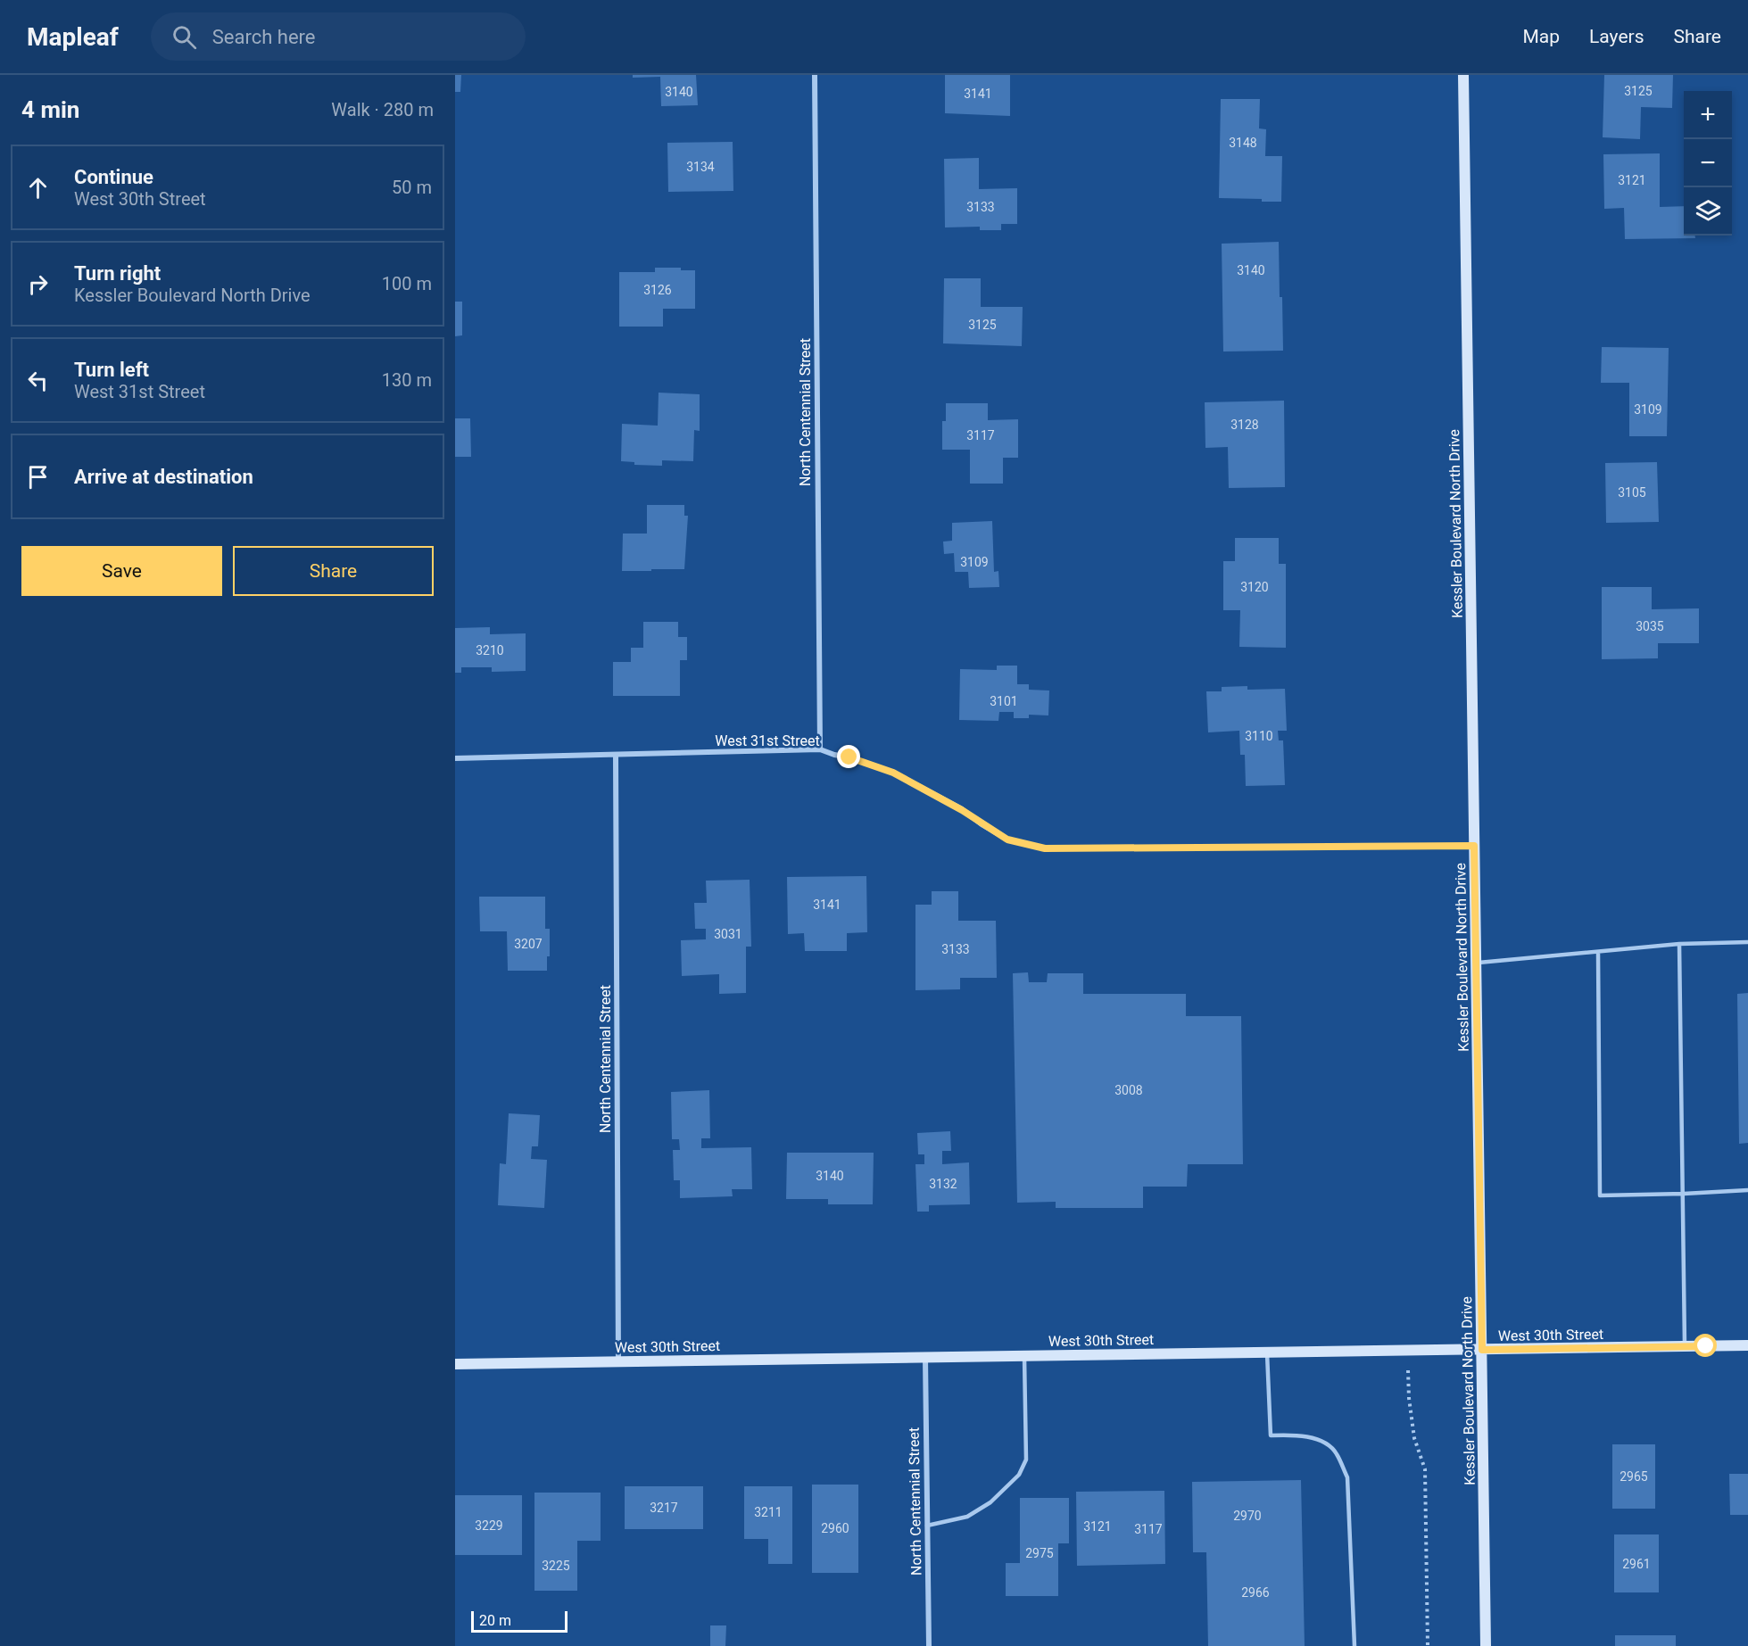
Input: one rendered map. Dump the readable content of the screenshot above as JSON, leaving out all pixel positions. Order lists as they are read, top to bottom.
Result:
{
  "streets": {
    "main road": ["Kessler Boulevard North Drive", "West 30th Street"],
    "street": ["North Centennial Street", "West 31st Street"]
  },
  "crossings": [
    ["North Centennial Street", "West 31st Street"],
    ["North Centennial Street", "West 30th Street"],
    ["Kessler Boulevard North Drive", "West 31st Street"],
    ["Kessler Boulevard North Drive", "West 30th Street"]
  ],
  "house_numbers": [
    "3125",
    "3140",
    "3141",
    "3148",
    "3134",
    "3121",
    "3133",
    "3140",
    "3126",
    "3125",
    "3109",
    "3128",
    "3117",
    "3105",
    "3109",
    "3120",
    "3035",
    "3210",
    "3101",
    "3110",
    "3141",
    "3031",
    "3207",
    "3133",
    "3008",
    "3140",
    "3132",
    "2965",
    "3217",
    "3211",
    "2970",
    "3229",
    "3121",
    "2960",
    "3117",
    "2975",
    "2961",
    "3225",
    "2966"
  ],
  "scale_bar": "20 m",
  "page": {
    "header": "Mapleaf",
    "search": "Search here",
    "nav": ["Map", "Layers", "Share"],
    "heading": ["4 min", "Walk · 280 m"],
    "map_buttons": ["+", "−"],
    "list": [
      ["Continue", "West 30th Street", "50 m"],
      ["Turn right", "Kessler Boulevard North Drive", "100 m"],
      ["Turn left", "West 31st Street", "130 m"],
      "Arrive at destination"
    ],
    "buttons": ["Save", "Share"],
    "scale": "20 m"
  }
}
